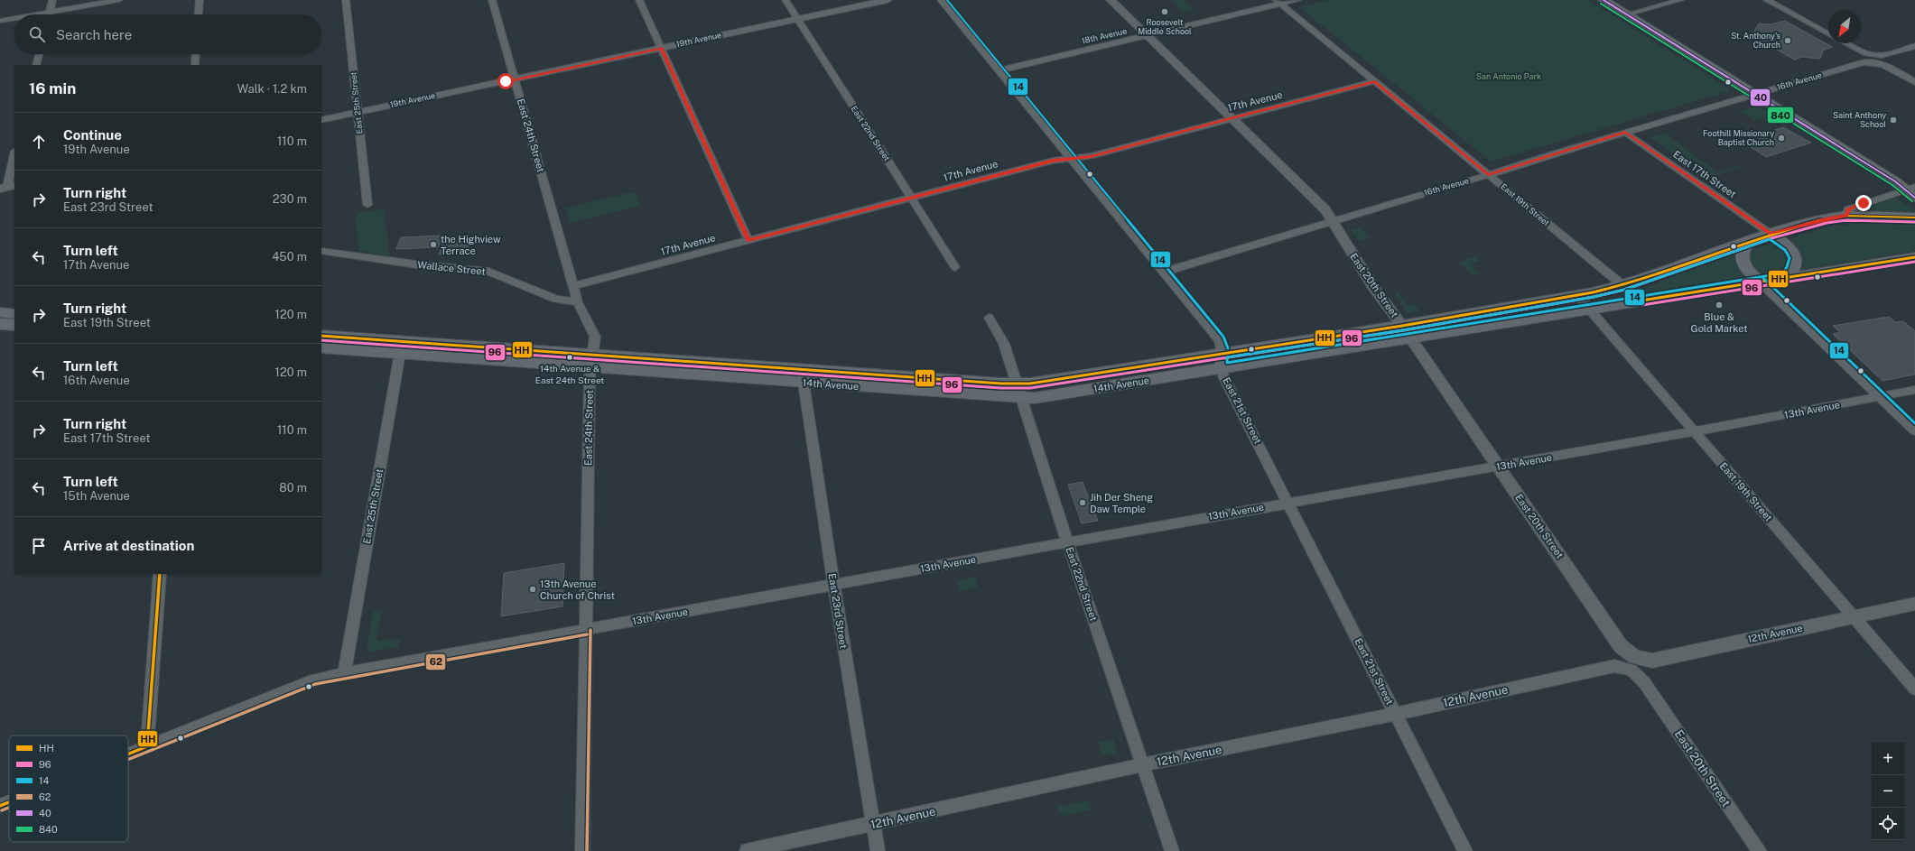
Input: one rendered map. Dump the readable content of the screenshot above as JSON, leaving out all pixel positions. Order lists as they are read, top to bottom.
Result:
{
  "streets": {
    "main road": ["14th Avenue"],
    "street": [
      "18th Avenue",
      "19th Avenue",
      "16th Avenue",
      "17th Avenue",
      "East 25th Street",
      "East 22nd Street",
      "East 24th Street",
      "East 17th Street",
      "East 19th Street",
      "Wallace Street",
      "East 20th Street",
      "13th Avenue",
      "East 21st Street",
      "East 23rd Street",
      "12th Avenue"
    ]
  },
  "crossings": [
    ["18th Avenue", "East 19th Street"],
    ["18th Avenue", "East 20th Street"],
    ["18th Avenue", "East 21st Street"],
    ["19th Avenue", "East 25th Street"],
    ["19th Avenue", "East 22nd Street"],
    ["19th Avenue", "East 24th Street"],
    ["16th Avenue", "East 17th Street"],
    ["16th Avenue", "East 19th Street"],
    ["16th Avenue", "East 20th Street"],
    ["16th Avenue", "East 21st Street"],
    ["17th Avenue", "East 22nd Street"],
    ["17th Avenue", "East 24th Street"],
    ["17th Avenue", "East 19th Street"],
    ["17th Avenue", "East 20th Street"],
    ["17th Avenue", "East 21st Street"],
    ["East 25th Street", "14th Avenue"],
    ["East 25th Street", "13th Avenue"],
    ["East 22nd Street", "14th Avenue"],
    ["East 22nd Street", "13th Avenue"],
    ["East 22nd Street", "12th Avenue"],
    ["East 24th Street", "Wallace Street"],
    ["East 24th Street", "14th Avenue"],
    ["East 24th Street", "13th Avenue"],
    ["East 17th Street", "14th Avenue"],
    ["East 19th Street", "14th Avenue"],
    ["East 19th Street", "13th Avenue"],
    ["East 19th Street", "12th Avenue"],
    ["East 20th Street", "14th Avenue"],
    ["East 20th Street", "13th Avenue"],
    ["East 20th Street", "12th Avenue"],
    ["14th Avenue", "East 21st Street"],
    ["14th Avenue", "East 23rd Street"],
    ["13th Avenue", "East 21st Street"],
    ["13th Avenue", "East 23rd Street"],
    ["East 21st Street", "12th Avenue"],
    ["East 23rd Street", "12th Avenue"]
  ],
  "parks": ["San Antonio Park"],
  "places": [
    "Roosevelt Middle School",
    "St. Anthony's Church",
    "Saint Anthony School",
    "Foothill Missionary Baptist Church",
    "the Highview Terrace",
    "Blue & Gold Market",
    "14th Avenue & East 24th Street",
    "Jih Der Sheng Daw Temple",
    "13th Avenue Church of Christ"
  ],
  "lines": [
    "transit line 14",
    "transit line 40",
    "transit line 840",
    "transit line HH",
    "transit line 96",
    "transit line 62"
  ],
  "legend": [
    "HH",
    "96",
    "14",
    "62",
    "40",
    "840"
  ],
  "north": "bottom left",
  "page": {
    "search": "Search here",
    "heading": ["16 min", "Walk · 1.2 km"],
    "list": [
      ["Continue", "19th Avenue", "110 m"],
      ["Turn right", "East 23rd Street", "230 m"],
      ["Turn left", "17th Avenue", "450 m"],
      ["Turn right", "East 19th Street", "120 m"],
      ["Turn left", "16th Avenue", "120 m"],
      ["Turn right", "East 17th Street", "110 m"],
      ["Turn left", "15th Avenue", "80 m"],
      "Arrive at destination"
    ],
    "map_buttons": ["+", "−"]
  }
}
